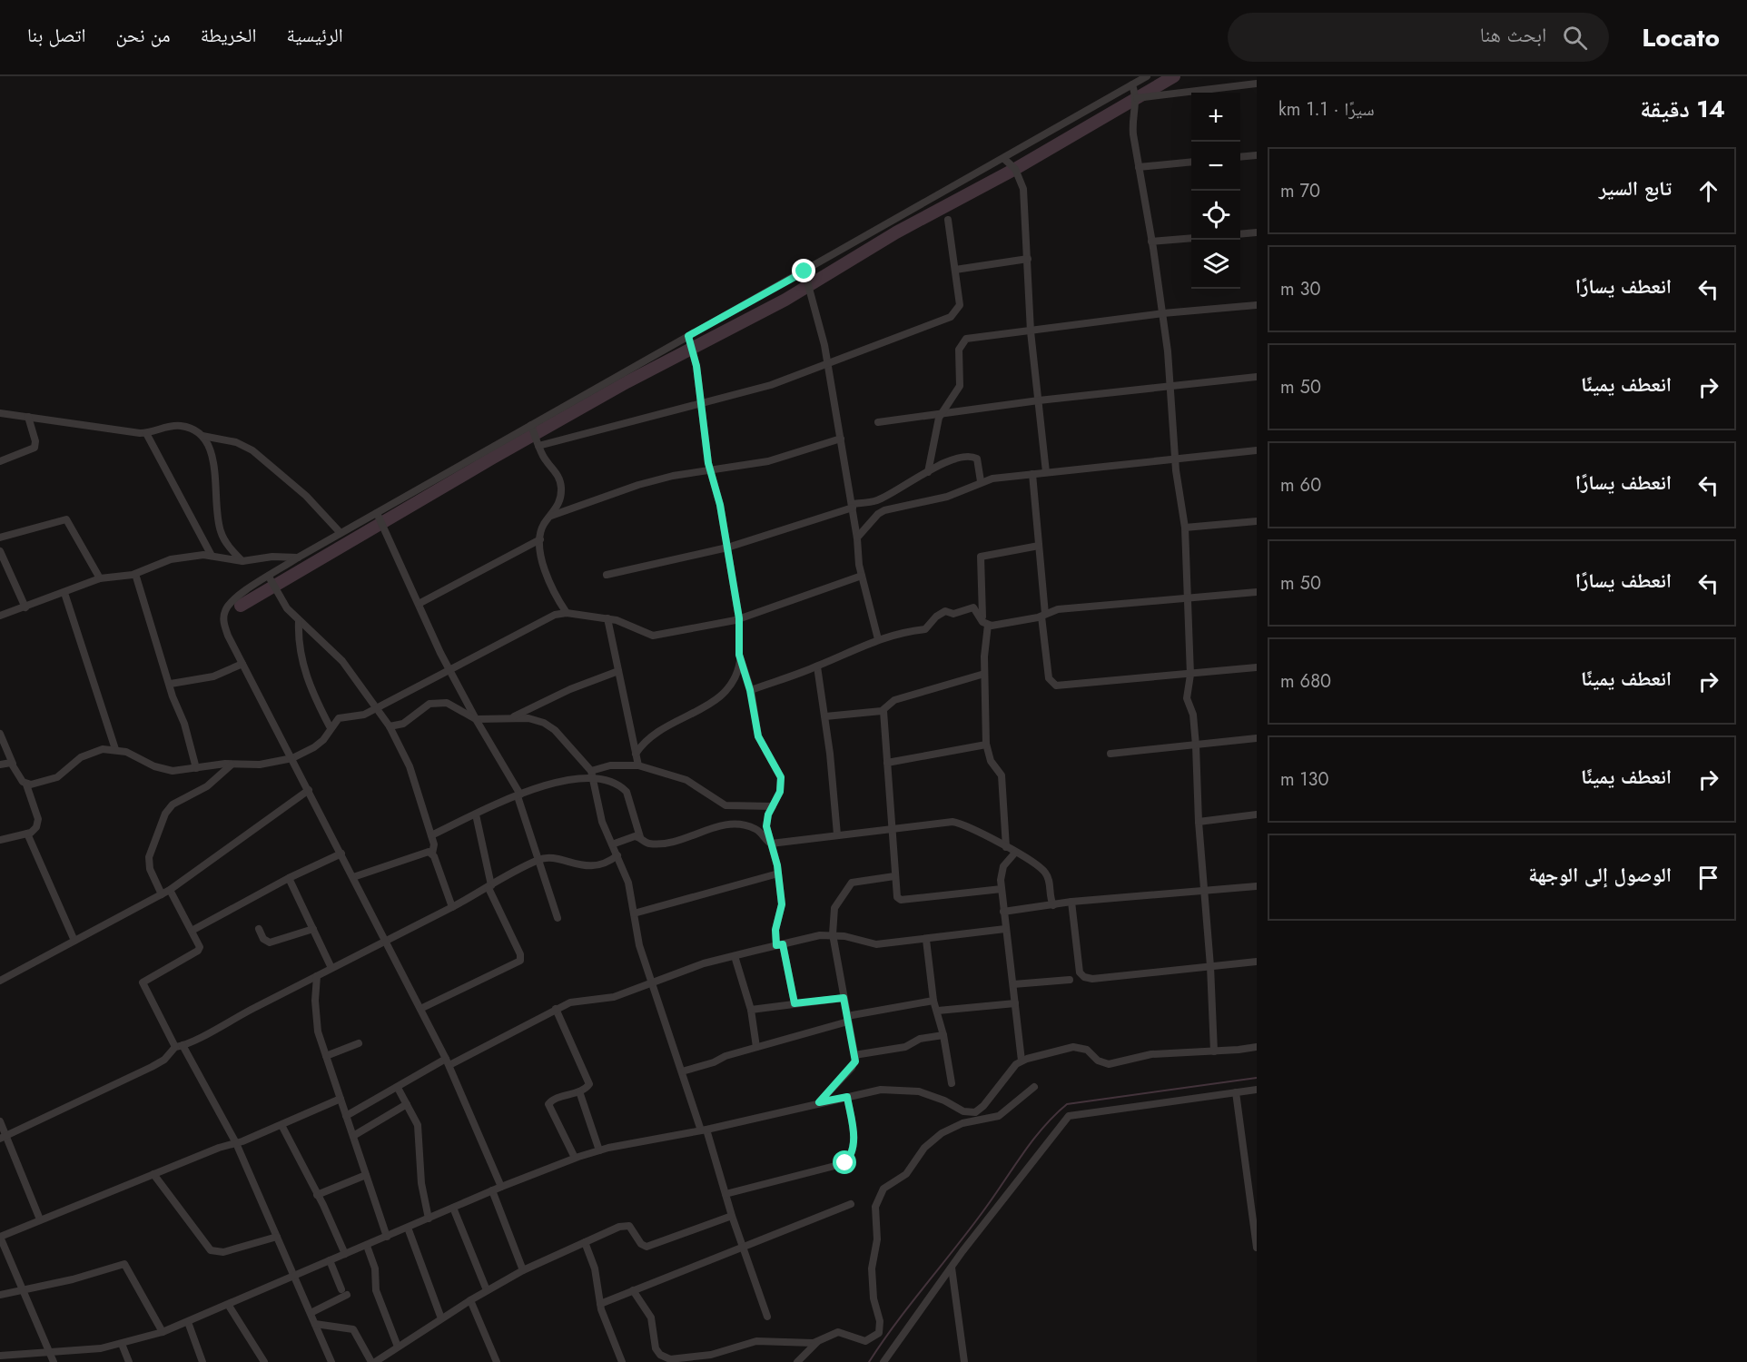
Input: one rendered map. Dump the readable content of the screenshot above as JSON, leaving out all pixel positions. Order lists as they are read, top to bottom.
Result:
{
  "page": {
    "header": "Locato",
    "search": "ابحث هنا",
    "nav": [
      "الرئيسية",
      "الخريطة",
      "من نحن",
      "اتصل بنا"
    ],
    "heading": ["14 دقيقة", "سيرًا · 1.1 km"],
    "map_buttons": ["+", "−"],
    "list": [
      ["تابع السير", "70 m"],
      ["انعطف يسارًا", "30 m"],
      ["انعطف يمينًا", "50 m"],
      ["انعطف يسارًا", "60 m"],
      ["انعطف يسارًا", "50 m"],
      ["انعطف يمينًا", "680 m"],
      ["انعطف يمينًا", "130 m"],
      "الوصول إلى الوجهة"
    ]
  }
}
